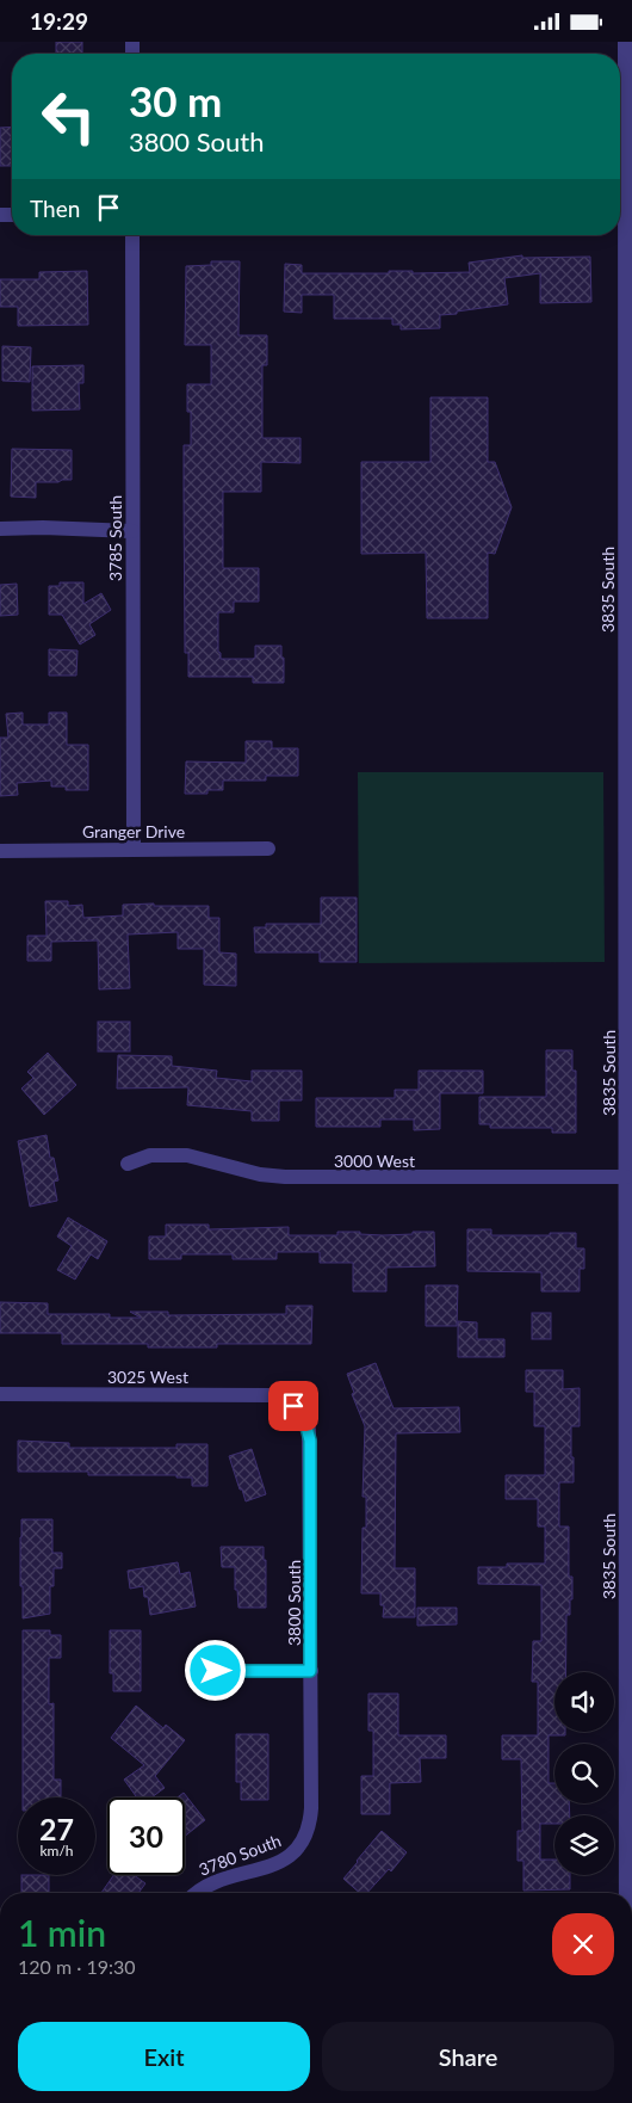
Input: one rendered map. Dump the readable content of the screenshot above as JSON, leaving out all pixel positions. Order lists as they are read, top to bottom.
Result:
{
  "streets": {
    "street": [
      "3785 South",
      "3835 South",
      "Granger Drive",
      "3000 West",
      "3025 West",
      "3800 South",
      "3780 South"
    ]
  },
  "crossings": [
    ["3785 South", "Granger Drive"],
    ["3835 South", "3000 West"],
    ["3025 West", "3800 South"],
    ["3800 South", "3780 South"]
  ],
  "page": {
    "status": "19:29",
    "turn": ["30 m", "3800 South"],
    "then": "Then",
    "speed": "27 km/h",
    "limit": "30",
    "heading": ["1 min", "120 m · 19:30"],
    "buttons": ["Exit", "Share"]
  }
}
